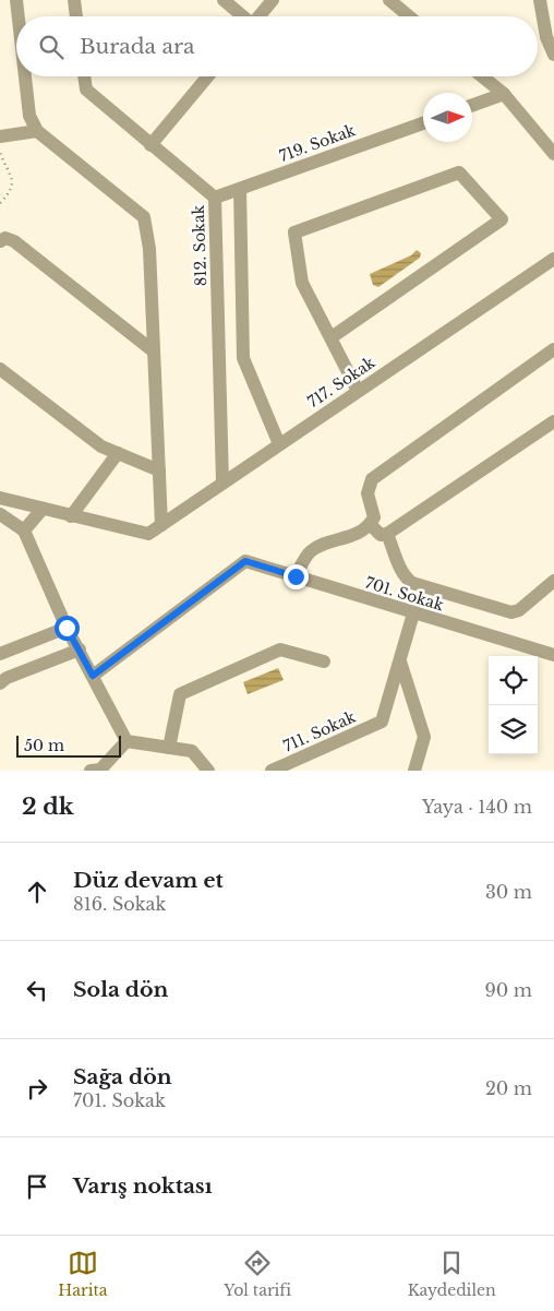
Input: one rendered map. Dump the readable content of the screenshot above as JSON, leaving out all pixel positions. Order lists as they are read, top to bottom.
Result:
{
  "streets": {
    "street": [
      "719. Sokak",
      "812. Sokak",
      "717. Sokak",
      "701. Sokak",
      "711. Sokak"
    ]
  },
  "crossings": [
    ["719. Sokak", "812. Sokak"],
    ["812. Sokak", "717. Sokak"]
  ],
  "scale_bar": "50 m",
  "north": "right",
  "page": {
    "search": "Burada ara",
    "scale": "50 m",
    "heading": ["2 dk", "Yaya · 140 m"],
    "list": [
      ["Düz devam et", "816. Sokak", "30 m"],
      ["Sola dön", "90 m"],
      ["Sağa dön", "701. Sokak", "20 m"],
      "Varış noktası"
    ],
    "nav": ["Harita", "Yol tarifi", "Kaydedilen"]
  }
}
